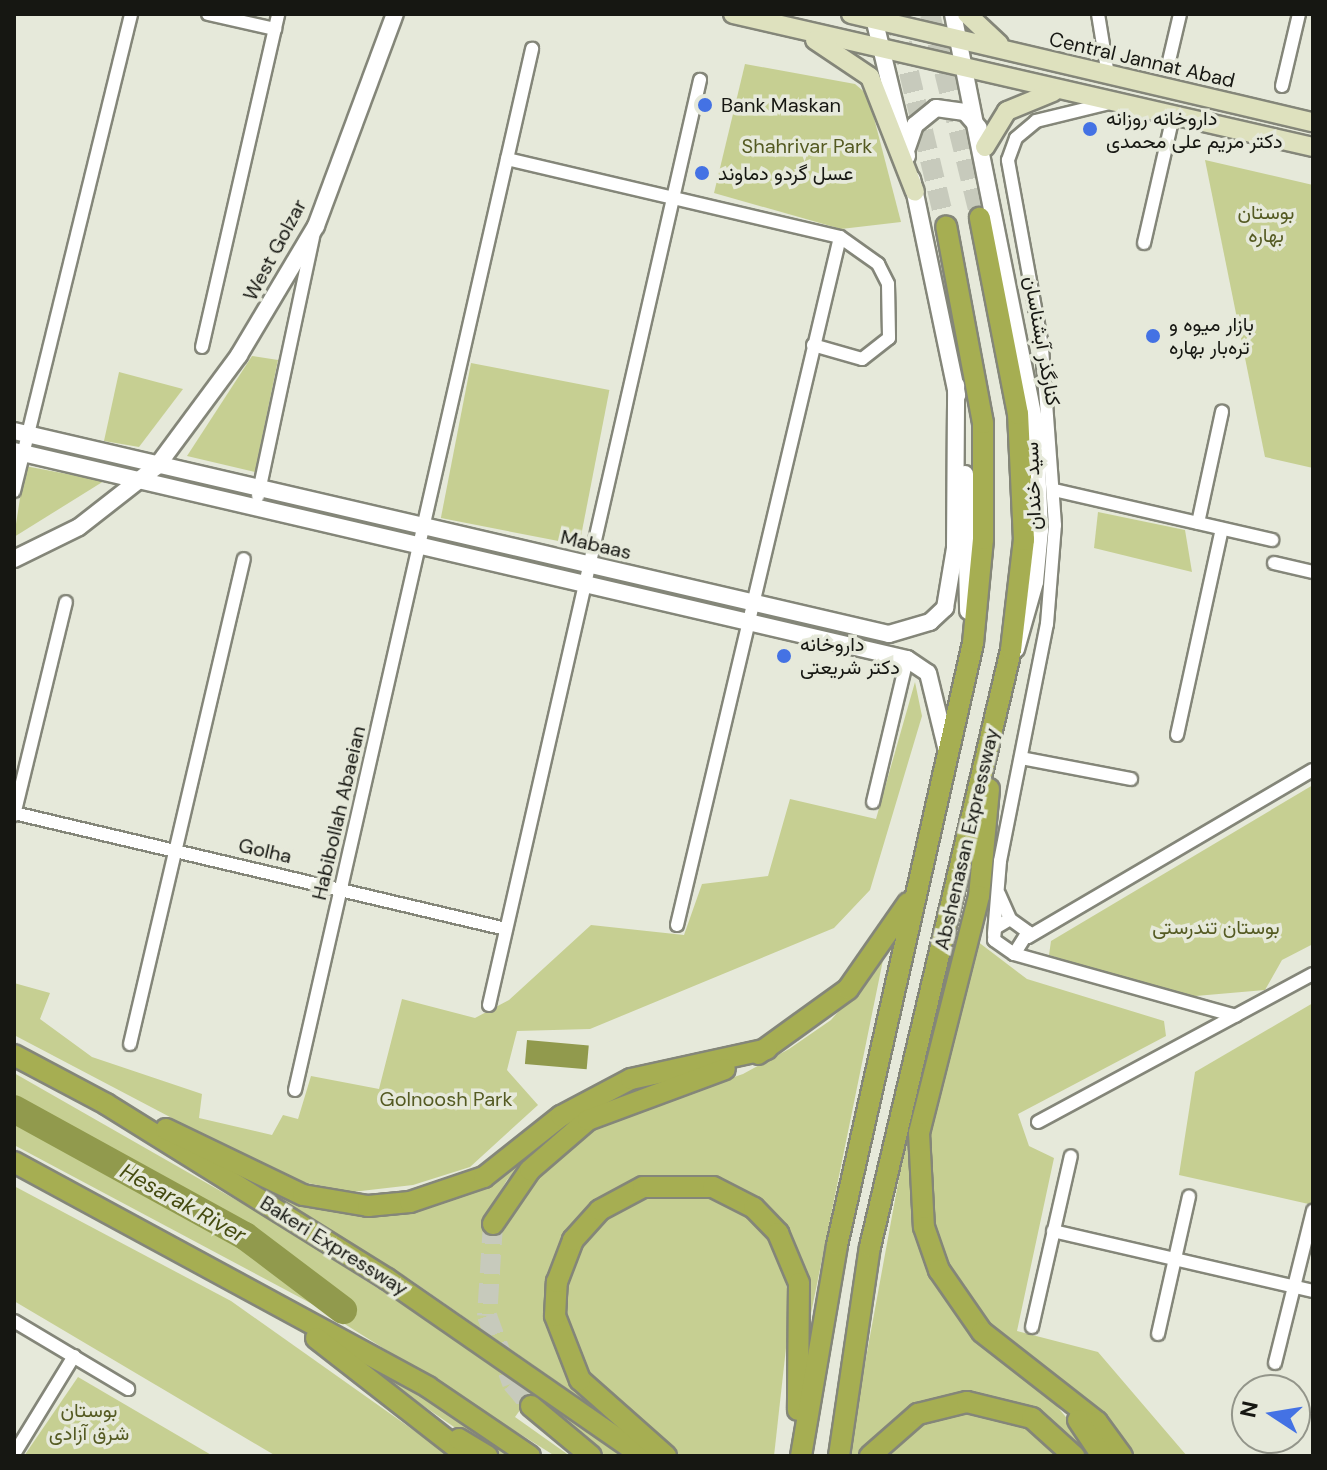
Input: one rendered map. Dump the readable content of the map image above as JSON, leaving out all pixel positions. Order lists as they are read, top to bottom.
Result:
{
  "streets": {
    "highway": ["Abshenasan Expressway", "Bakeri Expressway"],
    "main road": ["Central Jannat Abad"],
    "street": [
      "West Golzar",
      "کنارگذر آبشناسان",
      "سید خندان",
      "Mabaas",
      "Habibollah Abaeian",
      "Golha"
    ]
  },
  "crossings": [
    ["Central Jannat Abad", "کنارگذر آبشناسان"],
    ["West Golzar", "Mabaas"],
    ["کنارگذر آبشناسان", "Abshenasan Expressway"],
    ["Mabaas", "Habibollah Abaeian"],
    ["Habibollah Abaeian", "Golha"]
  ],
  "water": ["Hesarak River"],
  "parks": [
    "Shahrivar Park",
    "بوستان بهاره",
    "بوستان تندرستی",
    "Golnoosh Park",
    "بوستان شرق آزادی"
  ],
  "places": [
    "Bank Maskan",
    "داروخانه روزانه دکتر مریم علی محمدی",
    "عسل گردو دماوند",
    "بازار میوه و تره‌بار بهاره",
    "داروخانه دکتر شریعتی"
  ],
  "north": "left"
}
